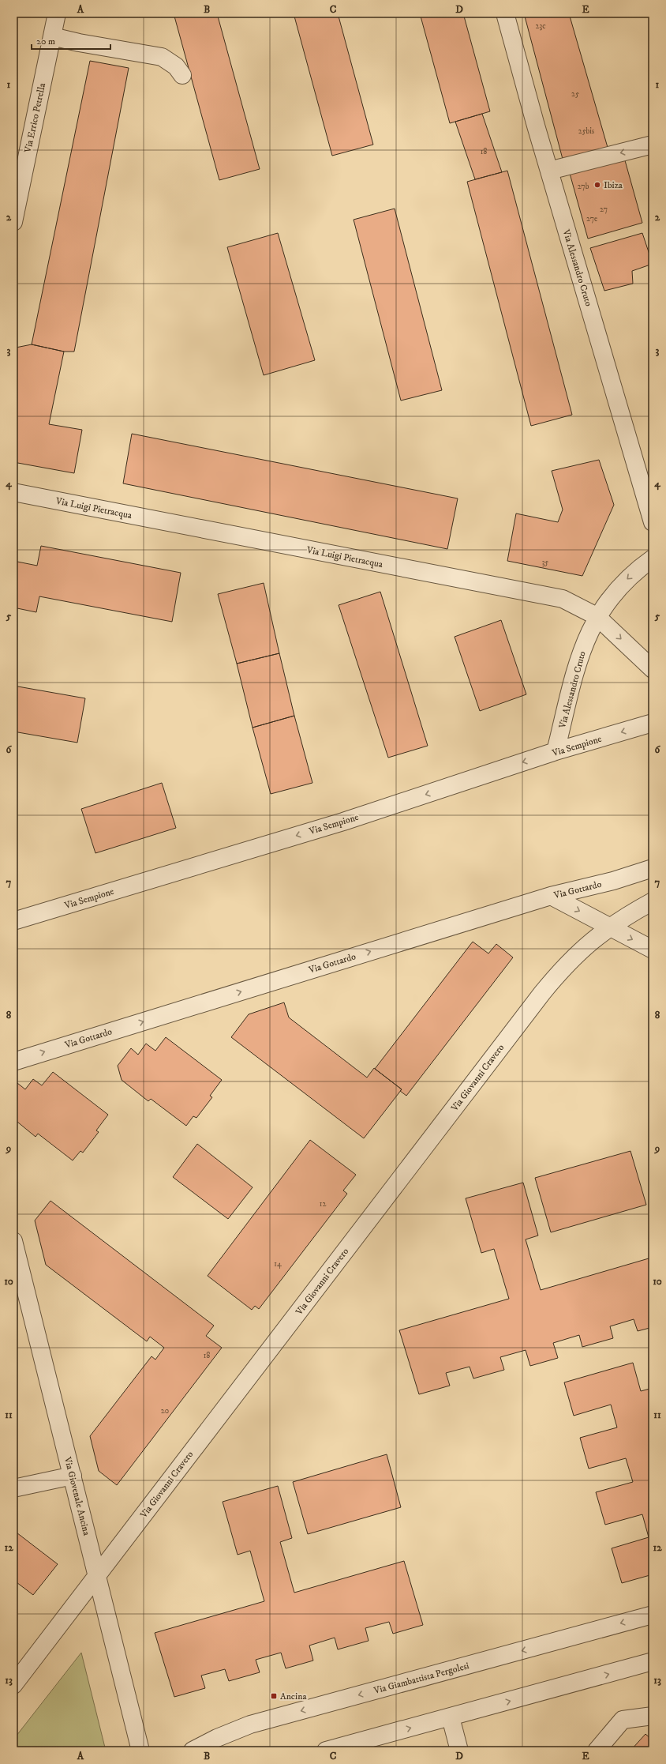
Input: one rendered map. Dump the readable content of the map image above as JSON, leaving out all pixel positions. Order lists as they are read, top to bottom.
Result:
{
  "streets": {
    "street": [
      "Via Errico Petrella",
      "Via Alessandro Cruto",
      "Via Luigi Pietracqua",
      "Via Sempione",
      "Via Gottardo",
      "Via Giovanni Cravero",
      "Via Giovenale Ancina",
      "Via Giambattista Pergolesi"
    ]
  },
  "crossings": [
    ["Via Alessandro Cruto", "Via Luigi Pietracqua"],
    ["Via Alessandro Cruto", "Via Sempione"],
    ["Via Giovanni Cravero", "Via Giovenale Ancina"]
  ],
  "one_way": ["Via Sempione", "Via Gottardo"],
  "places": {
    "other": ["Ibiza"],
    "transit": ["Ancina"]
  },
  "house_numbers": [
    "23c",
    "25",
    "25bis",
    "18",
    "27b",
    "27",
    "27e",
    "35",
    "12",
    "14",
    "18",
    "20"
  ],
  "scale_bar": "20 m",
  "grid": {
    "columns": [
      "A",
      "B",
      "C",
      "D",
      "E"
    ],
    "rows": [
      "1",
      "2",
      "3",
      "4",
      "5",
      "6",
      "7",
      "8",
      "9",
      "10",
      "11",
      "12",
      "13"
    ]
  }
}
